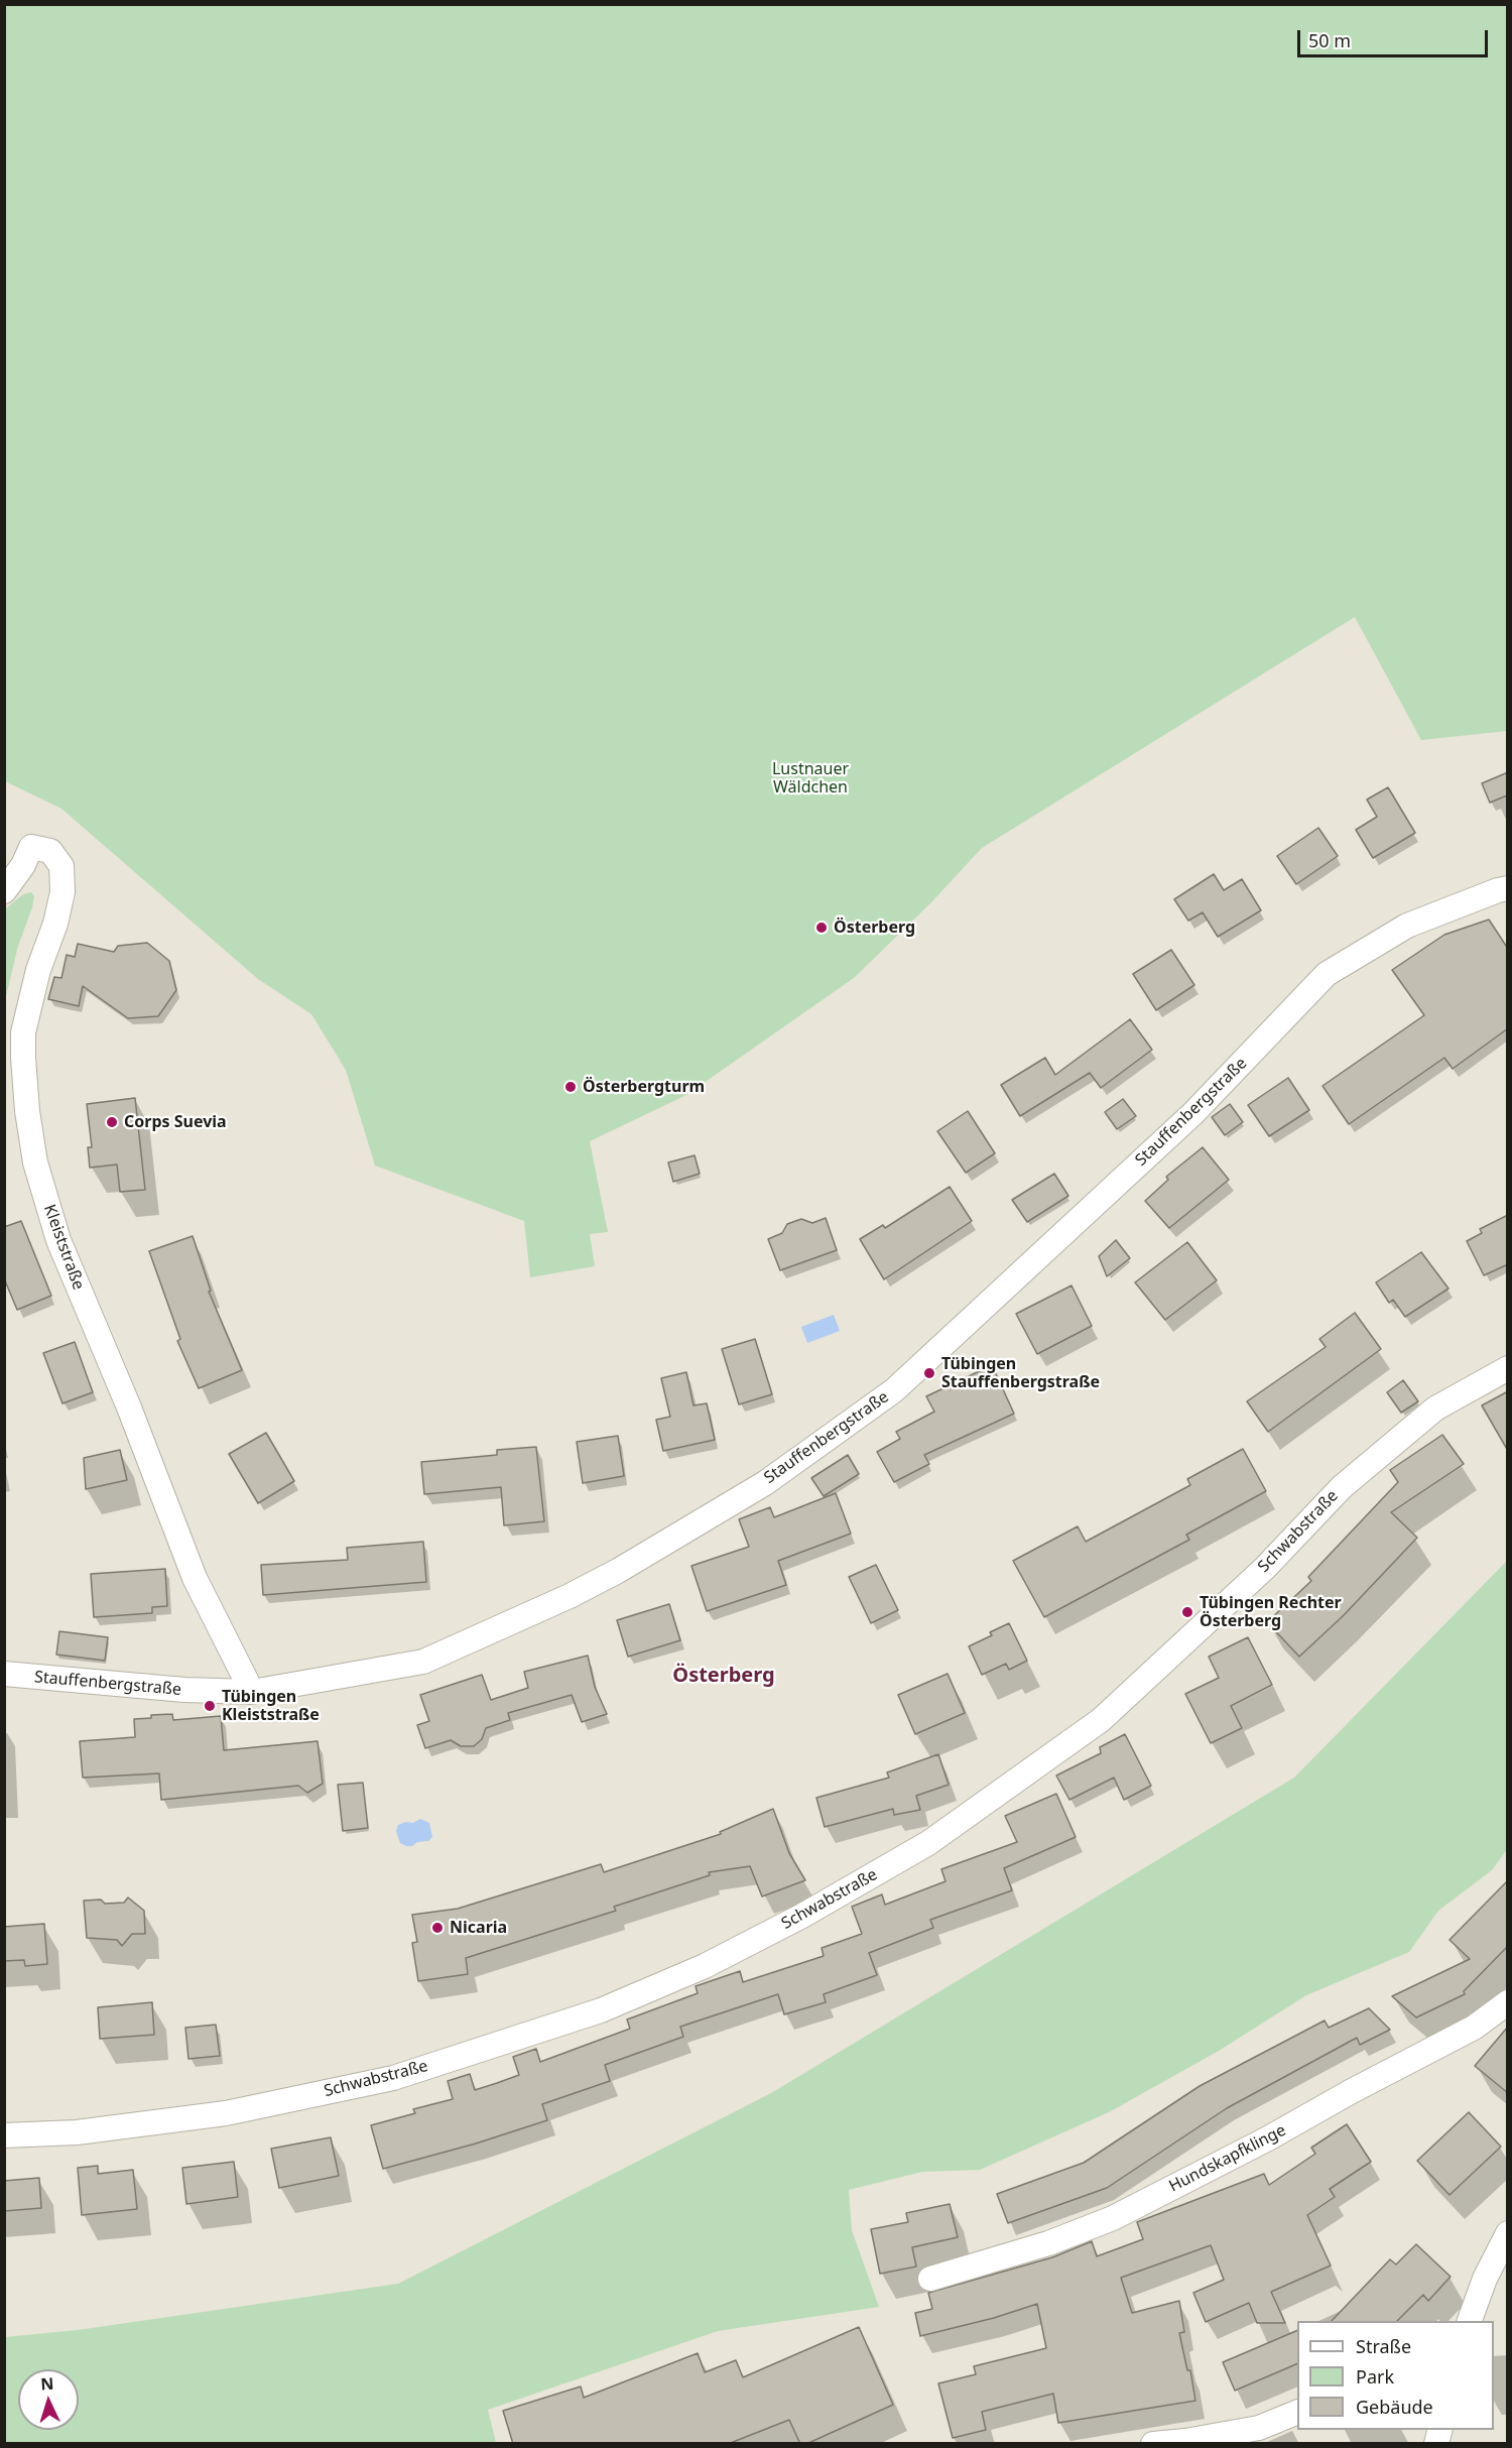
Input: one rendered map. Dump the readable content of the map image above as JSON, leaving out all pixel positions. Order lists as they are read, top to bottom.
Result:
{
  "streets": {
    "street": [
      "Stauffenbergstraße",
      "Kleiststraße",
      "Schwabstraße",
      "Hundskapfklinge"
    ]
  },
  "crossings": [
    ["Stauffenbergstraße", "Kleiststraße"]
  ],
  "districts": ["Österberg"],
  "parks": ["Lustnauer Wäldchen"],
  "places": [
    "Österberg",
    "Österbergturm",
    "Corps Suevia",
    "Tübingen Stauffenbergstraße",
    "Tübingen Rechter Österberg",
    "Tübingen Kleiststraße",
    "Nicaria"
  ],
  "legend": ["Straße", "Park", "Gebäude"],
  "scale_bar": "50 m",
  "north": "top"
}
